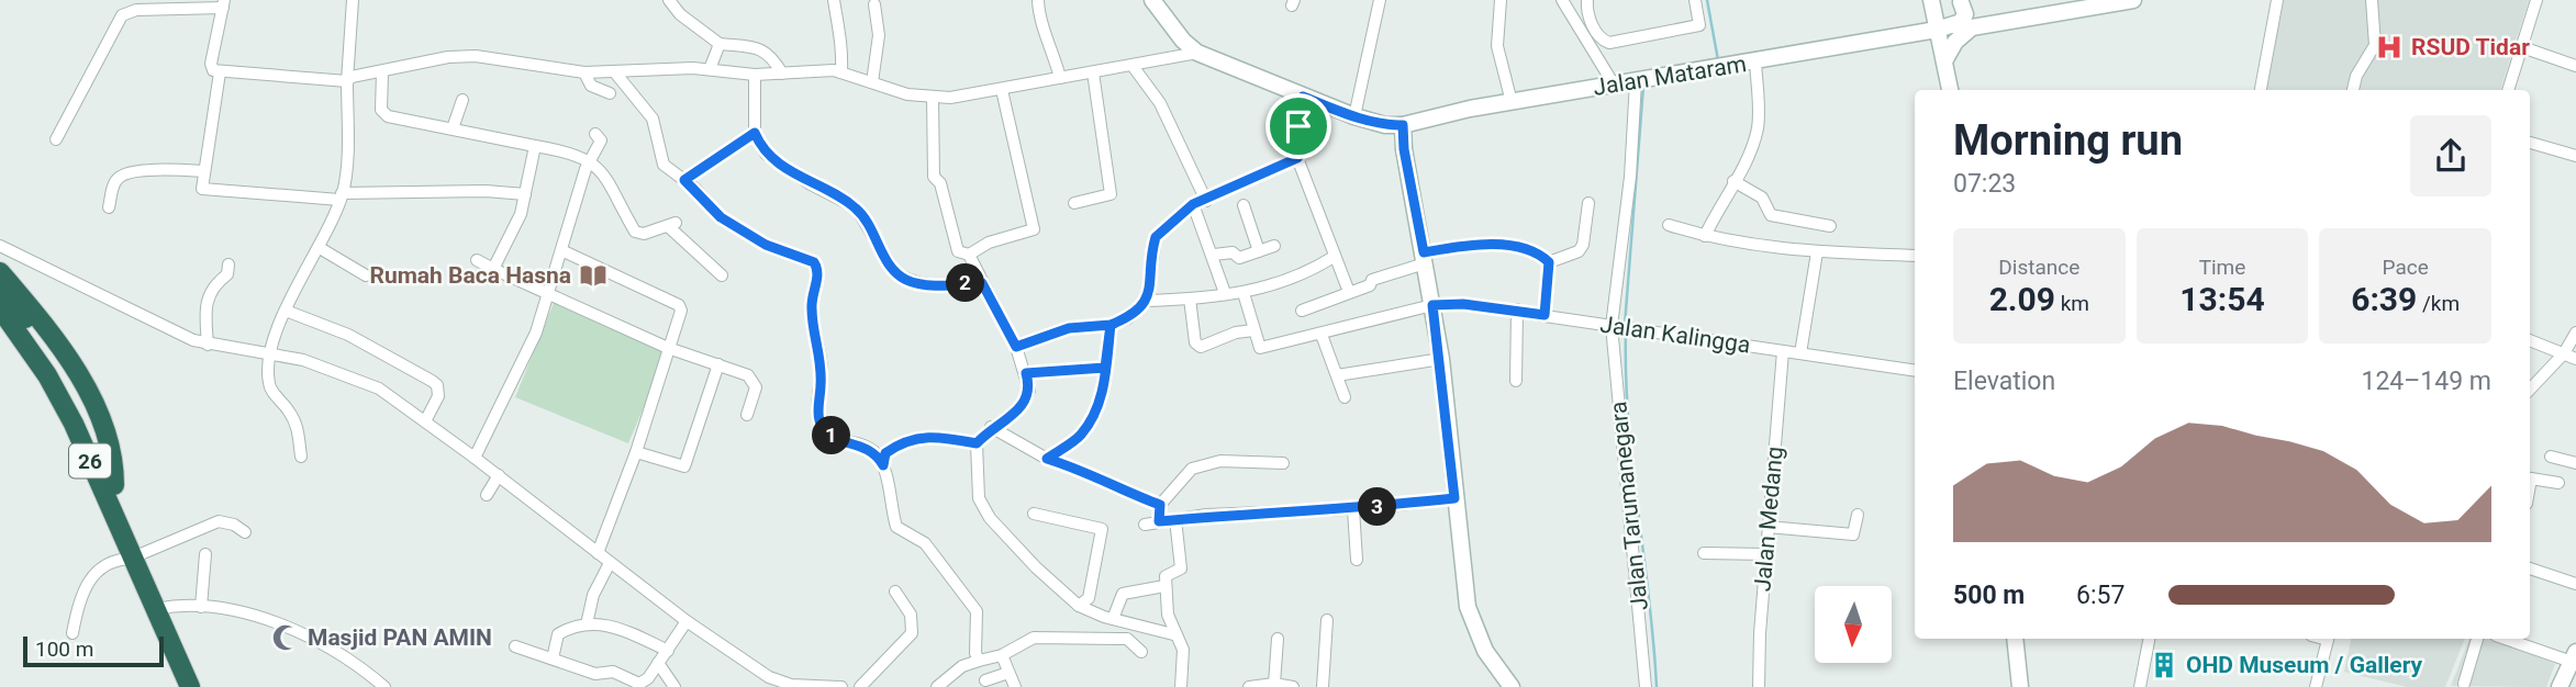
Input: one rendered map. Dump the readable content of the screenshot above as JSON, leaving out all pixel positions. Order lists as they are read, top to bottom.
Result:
{
  "streets": {
    "highway": ["26"],
    "main road": ["Jalan Mataram"],
    "street": ["Jalan Kalingga", "Jalan Tarumanegara", "Jalan Medang"]
  },
  "crossings": [
    ["Jalan Mataram", "Jalan Tarumanegara"],
    ["Jalan Kalingga", "Jalan Tarumanegara"],
    ["Jalan Kalingga", "Jalan Medang"]
  ],
  "places": {
    "hospital": ["RSUD Tidar"],
    "library": ["Rumah Baca Hasna"],
    "mosque": ["Masjid PAN AMIN"],
    "building": ["OHD Museum / Gallery"]
  },
  "scale_bar": "100 m",
  "north": "bottom",
  "page": {
    "heading": ["Morning run", "07:23"],
    "stats": [
      ["Distance", "2.09 km"],
      ["Time", "13:54"],
      ["Pace", "6:39 /km"]
    ],
    "pins": ["2", "1", "3"],
    "chart": ["Elevation", "124–149 m"],
    "list": [
      {
        "name": "500 m",
        "note": "6:57"
      }
    ],
    "scale": "100 m"
  }
}
